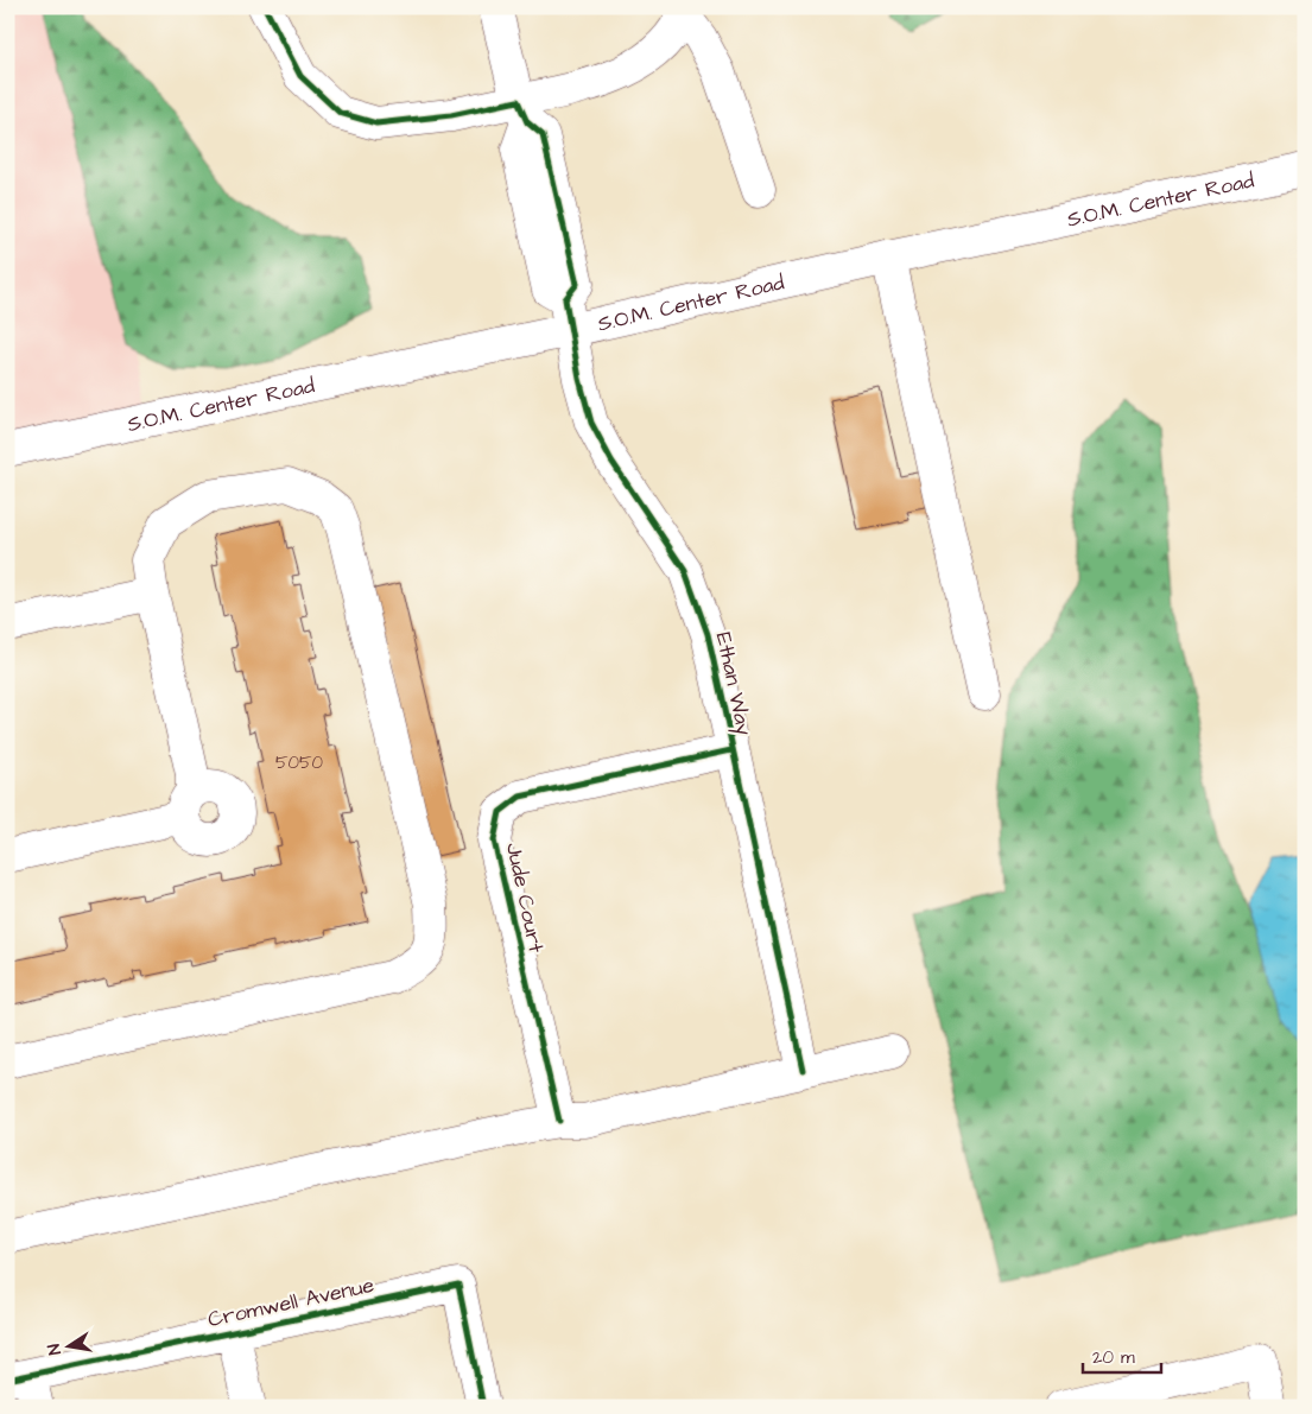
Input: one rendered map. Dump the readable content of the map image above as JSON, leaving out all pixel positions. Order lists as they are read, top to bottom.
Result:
{
  "streets": {
    "street": [
      "S.O.M. Center Road",
      "Ethan Way",
      "Jude Court",
      "Cromwell Avenue"
    ]
  },
  "crossings": [
    ["S.O.M. Center Road", "Ethan Way"],
    ["Ethan Way", "Jude Court"]
  ],
  "house_numbers": ["5050"],
  "scale_bar": "20 m",
  "north": "left"
}
